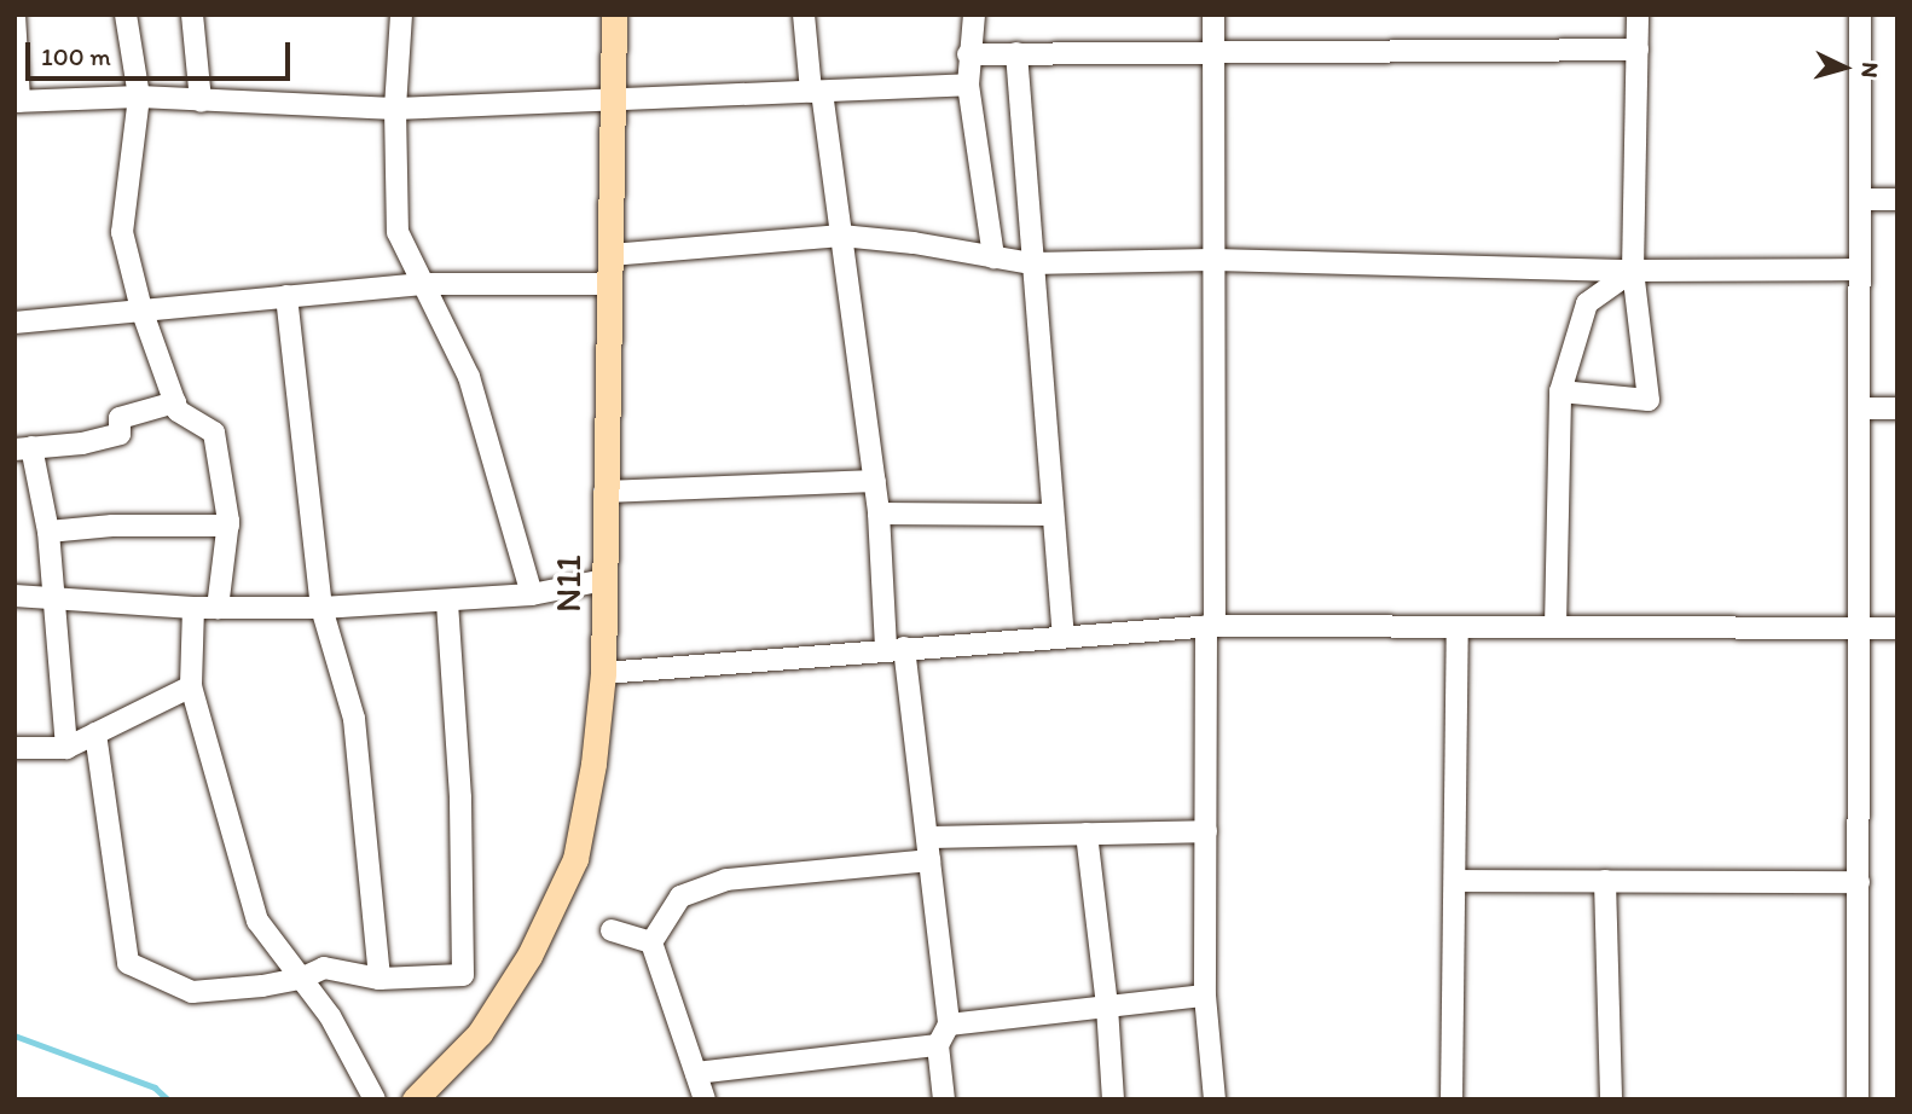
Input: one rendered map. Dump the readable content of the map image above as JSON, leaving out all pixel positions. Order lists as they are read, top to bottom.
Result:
{
  "streets": {
    "main road": ["N11"]
  },
  "scale_bar": "100 m",
  "north": "right"
}
